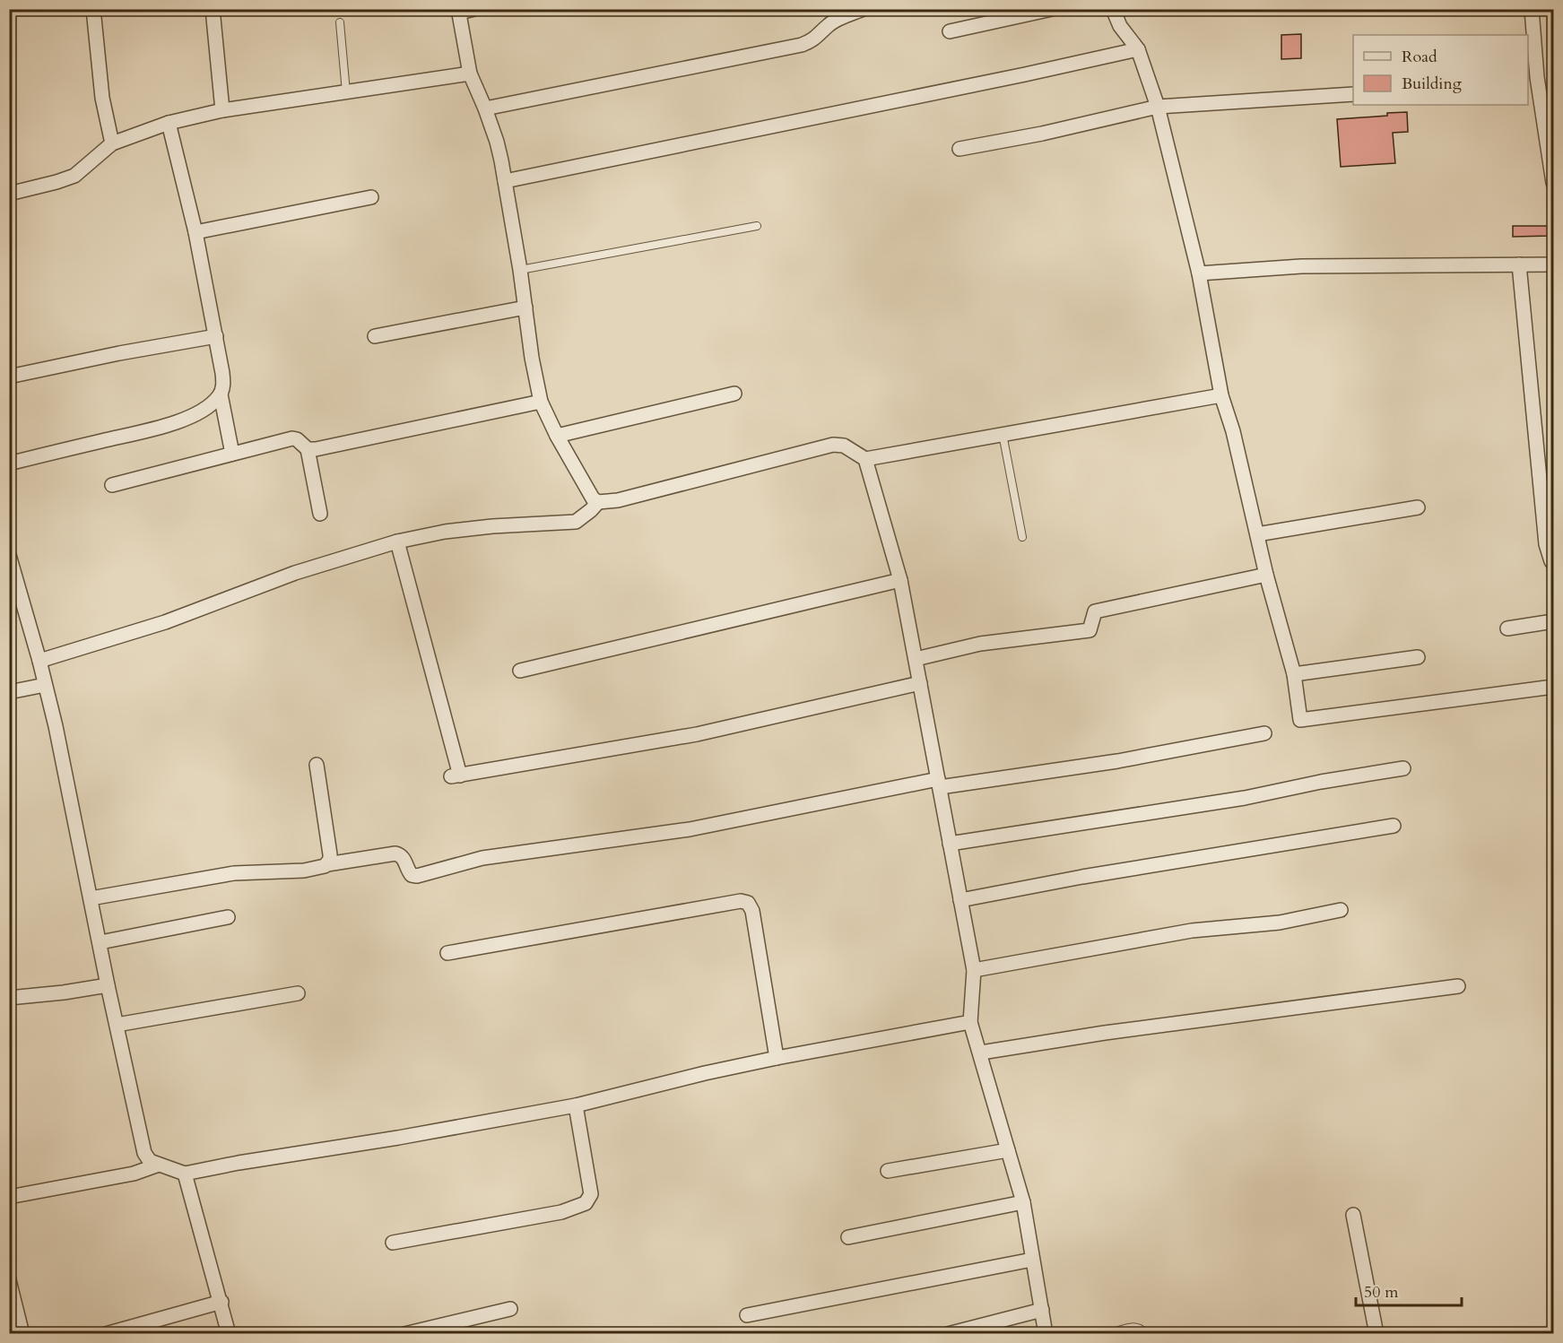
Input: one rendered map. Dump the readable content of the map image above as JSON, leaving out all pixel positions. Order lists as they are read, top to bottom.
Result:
{
  "legend": ["Road", "Building"],
  "scale_bar": "50 m"
}
